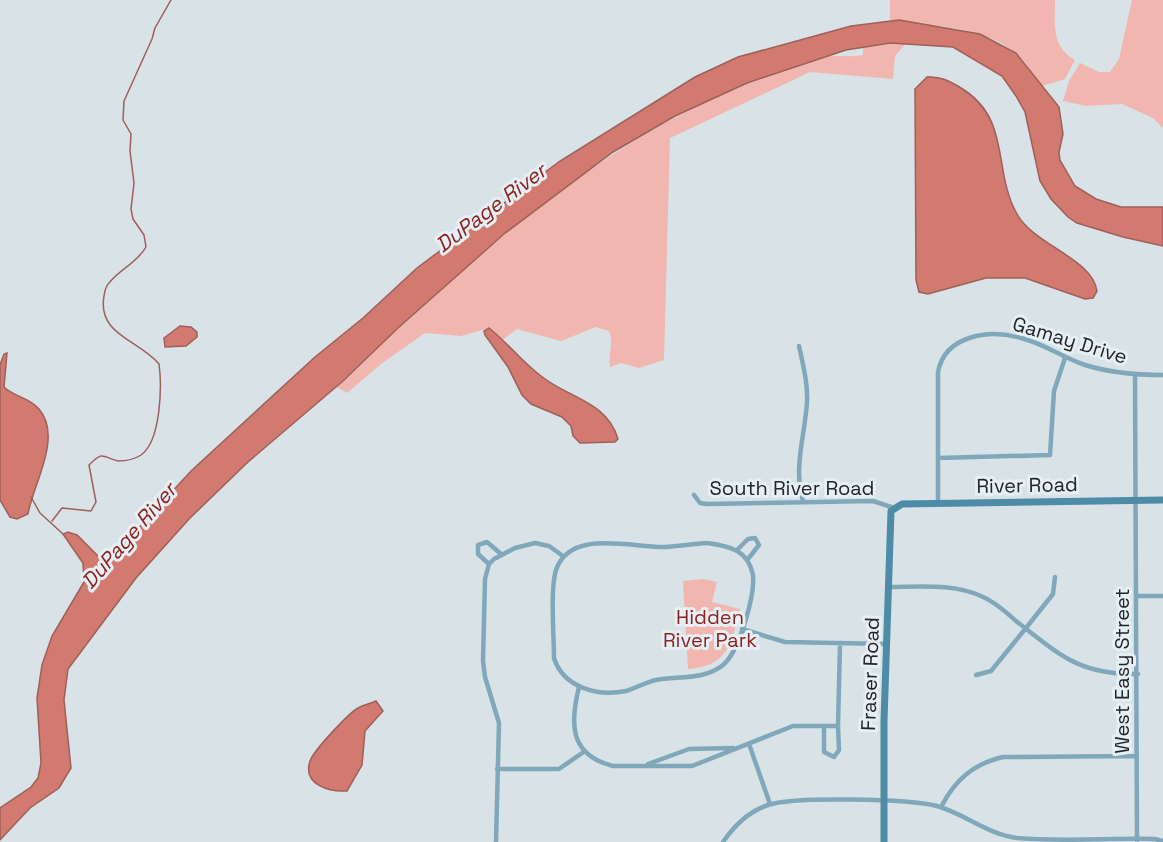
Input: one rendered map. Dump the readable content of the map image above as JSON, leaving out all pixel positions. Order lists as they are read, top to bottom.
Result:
{
  "streets": {
    "street": [
      "Gamay Drive",
      "River Road",
      "South River Road",
      "West Easy Street",
      "Fraser Road"
    ]
  },
  "crossings": [
    ["Gamay Drive", "River Road"],
    ["Gamay Drive", "West Easy Street"],
    ["River Road", "South River Road"],
    ["River Road", "West Easy Street"],
    ["River Road", "Fraser Road"],
    ["South River Road", "Fraser Road"]
  ],
  "water": ["DuPage River"],
  "parks": ["Hidden River Park"]
}
